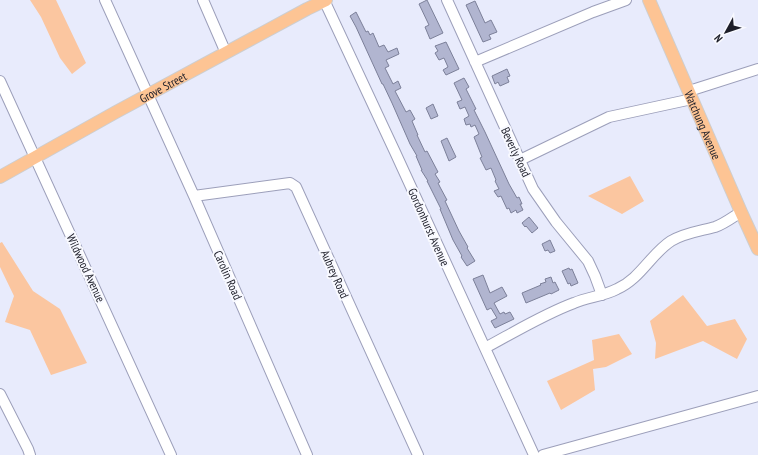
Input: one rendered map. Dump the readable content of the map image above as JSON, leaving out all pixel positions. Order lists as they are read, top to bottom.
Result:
{
  "streets": {
    "main road": ["Grove Street", "Watchung Avenue"],
    "street": [
      "Beverly Road",
      "Gordonhurst Avenue",
      "Wildwood Avenue",
      "Aubrey Road",
      "Carolin Road"
    ]
  },
  "crossings": [
    ["Grove Street", "Gordonhurst Avenue"],
    ["Grove Street", "Wildwood Avenue"],
    ["Grove Street", "Carolin Road"],
    ["Aubrey Road", "Carolin Road"]
  ],
  "north": "bottom left"
}
